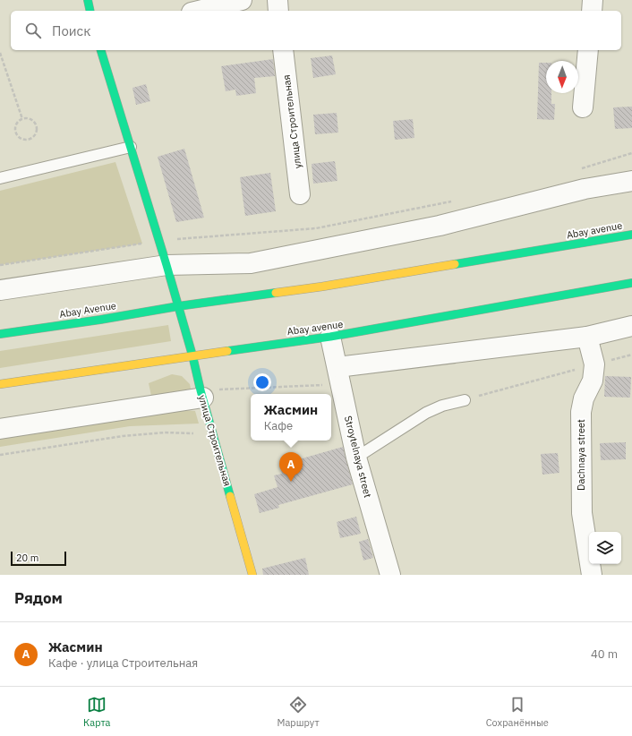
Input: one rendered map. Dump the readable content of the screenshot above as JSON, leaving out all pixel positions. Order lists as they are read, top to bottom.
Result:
{
  "streets": {
    "main road": ["улица Строительная", "Abay avenue", "Abay Avenue"],
    "street": ["Dachnaya street", "Stroytelnaya street"]
  },
  "crossings": [
    ["улица Строительная", "Abay avenue"],
    ["улица Строительная", "Abay Avenue"],
    ["Abay avenue", "Abay Avenue"],
    ["Abay avenue", "Stroytelnaya street"]
  ],
  "scale_bar": "20 m",
  "north": "bottom",
  "page": {
    "search": "Поиск",
    "popup": ["Жасмин", "Кафе"],
    "pins": "A",
    "scale": "20 m",
    "heading": "Рядом",
    "list": [
      {
        "mark": "A",
        "name": "Жасмин",
        "note": "Кафе · улица Строительная",
        "value": "40 m"
      }
    ],
    "nav": ["Карта", "Маршрут", "Сохранённые"]
  }
}
